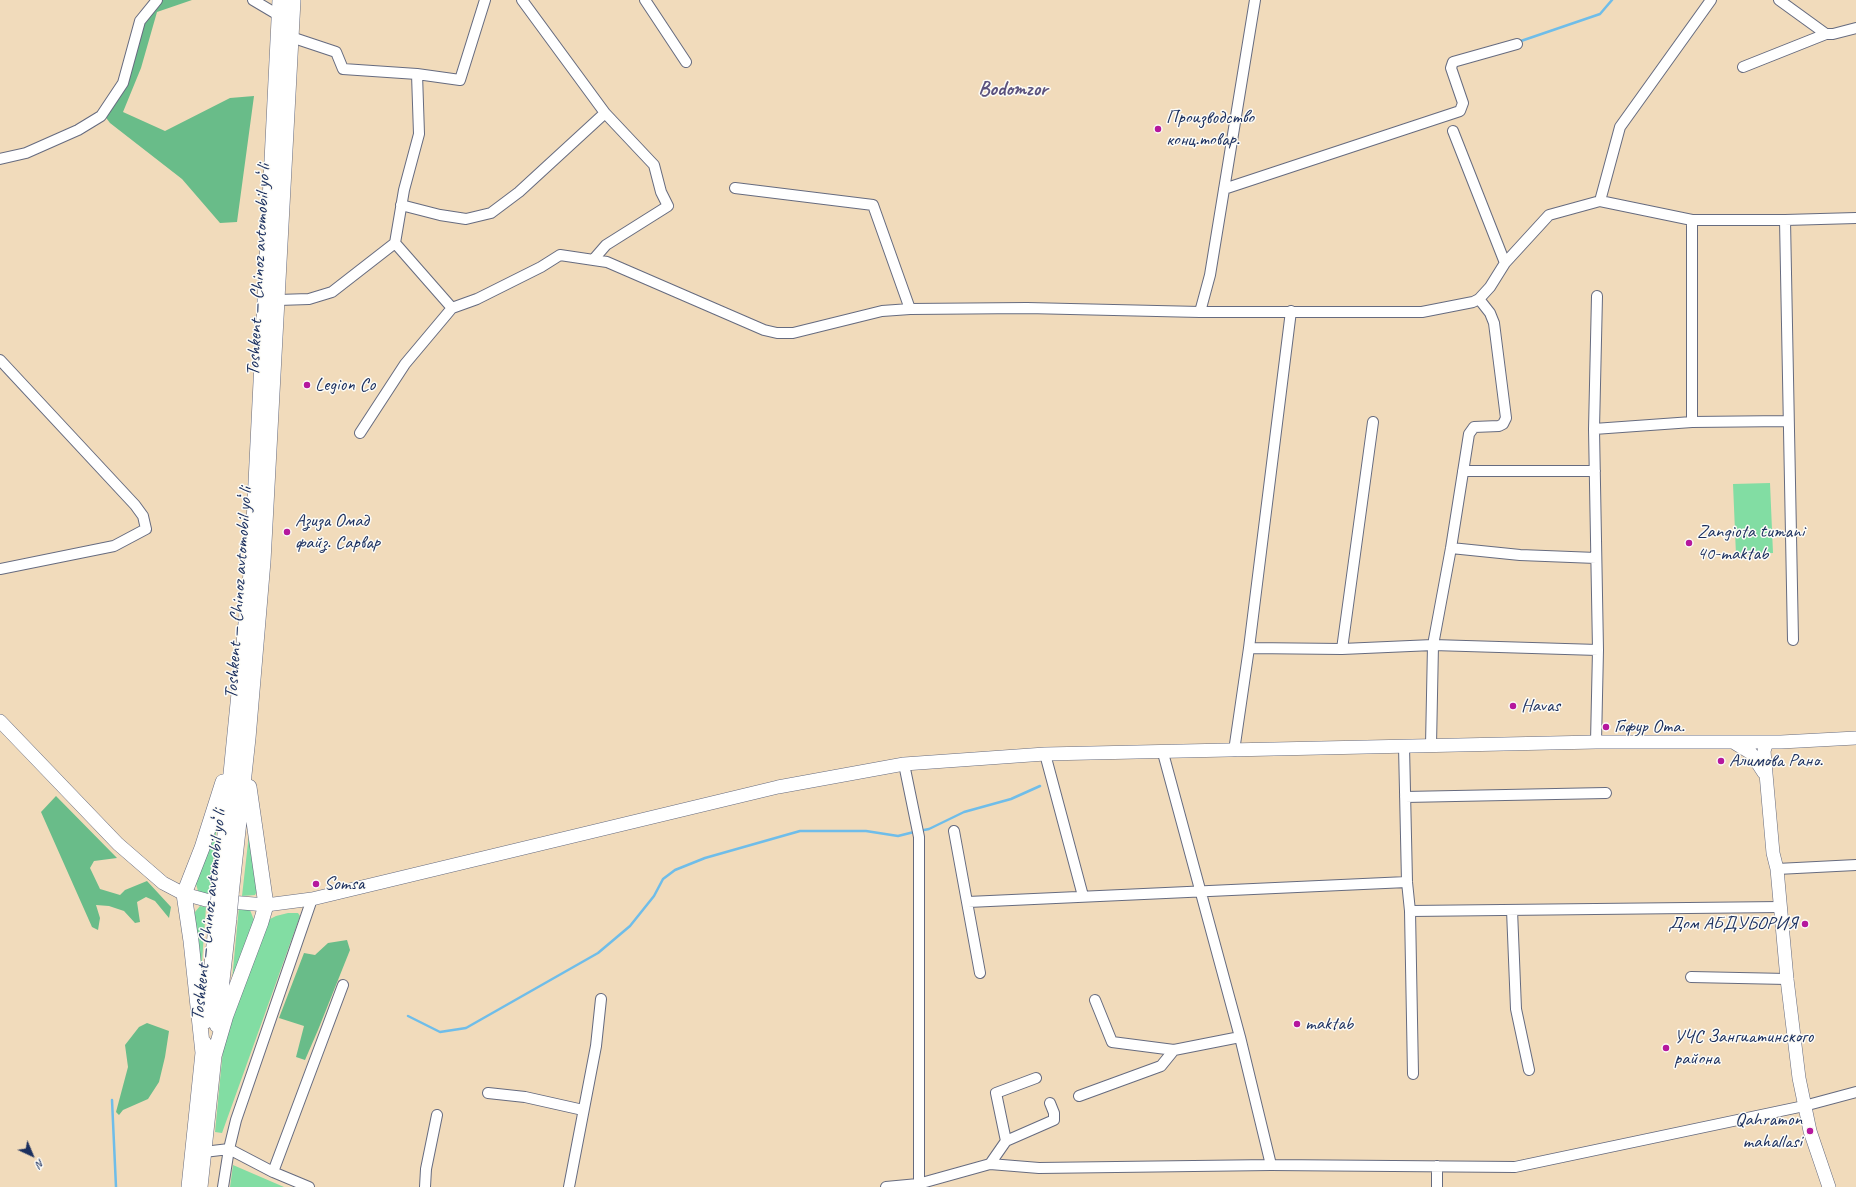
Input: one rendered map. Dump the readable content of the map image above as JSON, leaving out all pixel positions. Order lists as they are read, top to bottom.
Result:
{
  "streets": {
    "highway": ["Toshkent — Chinoz avtomobil yoʻli"]
  },
  "districts": ["Bodomzor"],
  "places": [
    "Производство конц.товар.",
    "Legion Co",
    "Азиза Омад файз. Сарвар",
    "Zangiota tumani 40-maktab",
    "Havas",
    "Гофур Ота.",
    "Алимова Рано.",
    "Somsa",
    "Дом АБДУБОРИЯ",
    "maktab",
    "УЧС Зангиатинского района",
    "Qahramon mahallasi"
  ],
  "north": "bottom right"
}
